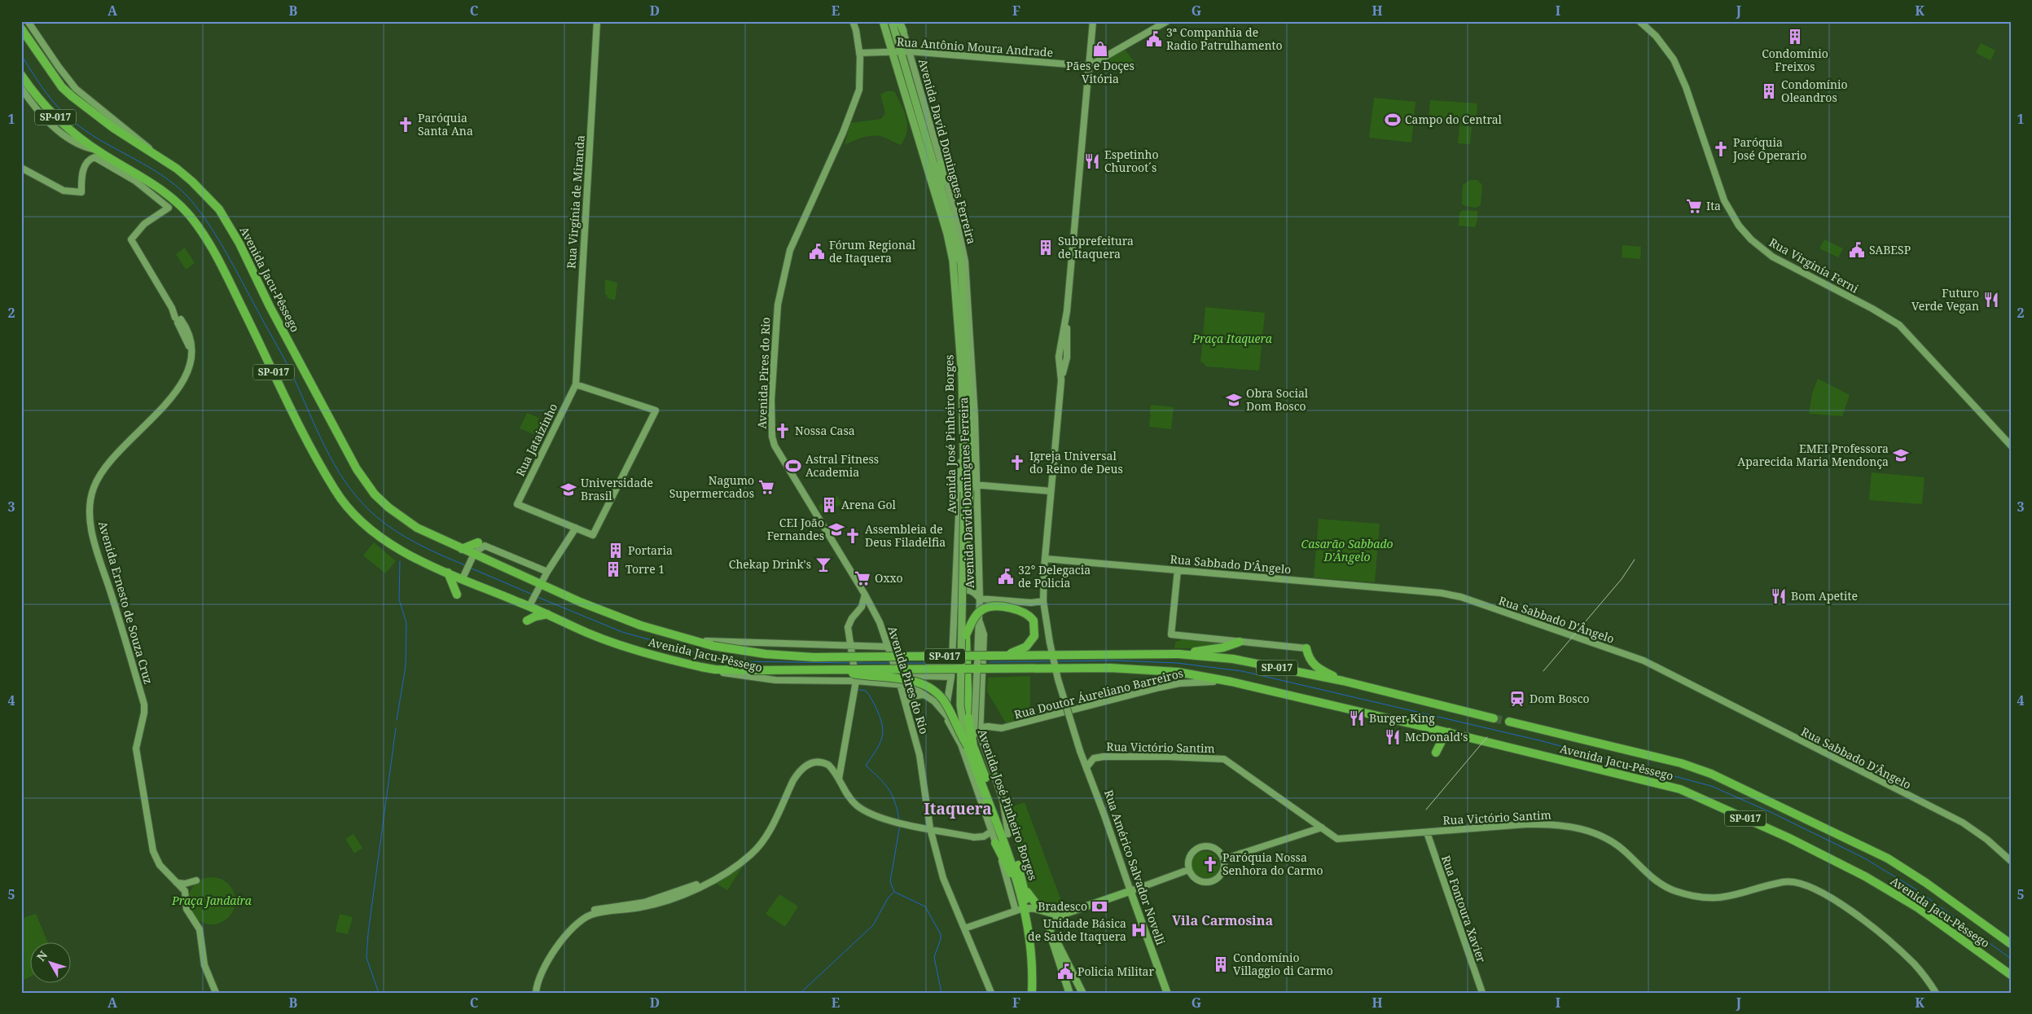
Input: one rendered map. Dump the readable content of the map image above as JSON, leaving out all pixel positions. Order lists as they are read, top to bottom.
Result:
{
  "streets": {
    "highway": ["SP-017", "Avenida Jacu-Pêssego", "Avenida José Pinheiro Borges"],
    "main road": ["Rua Américo Salvador Novelli"],
    "street": [
      "Rua Antônio Moura Andrade",
      "Avenida David Domingues Ferreira",
      "Rua Virgínia de Miranda",
      "Rua Virginía Ferni",
      "Avenida Pires do Rio",
      "Rua Jataizinho",
      "Rua Sabbado D'Ângelo",
      "Avenida Ernesto de Souza Cruz",
      "Rua Doutor Áureliano Barreiros",
      "Rua Victório Santim",
      "Rua Fontoura Xavier"
    ]
  },
  "crossings": [
    ["Rua Antônio Moura Andrade", "Avenida David Domingues Ferreira"],
    ["Rua Antônio Moura Andrade", "Avenida Pires do Rio"],
    ["Rua Antônio Moura Andrade", "Avenida José Pinheiro Borges"],
    ["SP-017", "Avenida Jacu-Pêssego"],
    ["Avenida David Domingues Ferreira", "Avenida José Pinheiro Borges"],
    ["Avenida David Domingues Ferreira", "Rua Doutor Áureliano Barreiros"],
    ["Rua Virgínia de Miranda", "Rua Jataizinho"],
    ["Avenida Jacu-Pêssego", "Avenida Pires do Rio"],
    ["Avenida Jacu-Pêssego", "Avenida Ernesto de Souza Cruz"],
    ["Avenida Jacu-Pêssego", "Rua Doutor Áureliano Barreiros"],
    ["Rua Sabbado D'Ângelo", "Rua Américo Salvador Novelli"],
    ["Rua Victório Santim", "Rua Américo Salvador Novelli"],
    ["Rua Victório Santim", "Rua Fontoura Xavier"]
  ],
  "districts": ["Itaquera", "Vila Carmosina"],
  "parks": ["Praça Itaquera", "Casarão Sabbado D'Ângelo", "Praça Jandaíra"],
  "places": {
    "building": [
      "Condomínio Freixos",
      "Condomínio Oleandros",
      "Subprefeitura de Itaquera",
      "Arena Gol",
      "Portaria",
      "Torre 1",
      "Condomínio Villaggio di Carmo"
    ],
    "public building": [
      "3ª Companhia de Radio Patrulhamento",
      "SABESP",
      "Fórum Regional de Itaquera",
      "32° Delegacia de Policia",
      "Policia Militar"
    ],
    "shop": ["Pães e Doçes Vitória"],
    "sports": ["Campo do Central", "Astral Fitness Academia"],
    "church": [
      "Paróquia Santa Ana",
      "Paróquia José Operario",
      "Nossa Casa",
      "Igreja Universal do Reino de Deus",
      "Assembleia de Deus Filadélfia",
      "Paróquia Nossa Senhora do Carmo"
    ],
    "restaurant": [
      "Espetinho Churoot´s",
      "Futuro Verde Vegan",
      "Bom Apetite",
      "Burger King",
      "McDonald's"
    ],
    "supermarket": ["Ita", "Nagumo Supermercados", "Oxxo"],
    "school or university": [
      "Obra Social Dom Bosco",
      "EMEI Professora Aparecida Maria Mendonça",
      "Universidade Brasil",
      "CEI João Fernandes"
    ],
    "bar": ["Chekap Drink's"],
    "station": ["Dom Bosco"],
    "bank": ["Bradesco"],
    "hospital": ["Unidade Básica de Saúde Itaquera"]
  },
  "north": "top left",
  "grid": {
    "columns": [
      "A",
      "B",
      "C",
      "D",
      "E",
      "F",
      "G",
      "H",
      "I",
      "J",
      "K"
    ],
    "rows": [
      "1",
      "2",
      "3",
      "4",
      "5"
    ]
  }
}
